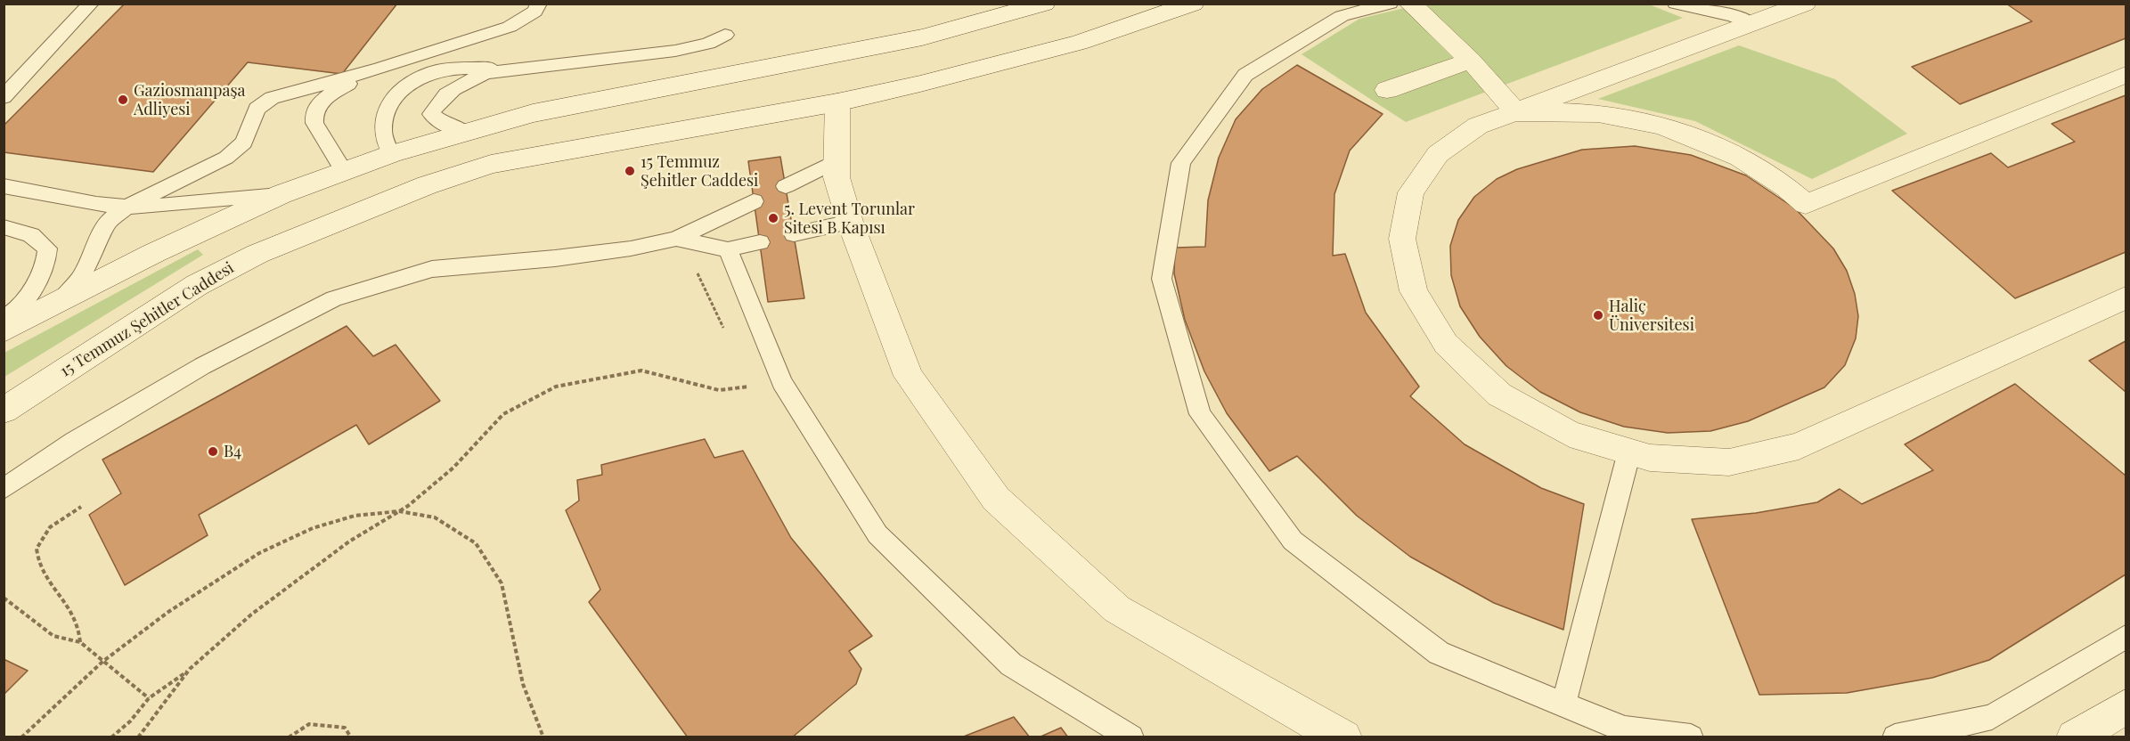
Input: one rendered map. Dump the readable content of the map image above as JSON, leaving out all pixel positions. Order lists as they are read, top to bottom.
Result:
{
  "streets": {
    "street": ["15 Temmuz Şehitler Caddesi"]
  },
  "places": [
    "Gaziosmanpaşa Adliyesi",
    "15 Temmuz Şehitler Caddesi",
    "5. Levent Torunlar Sitesi B Kapısı",
    "Haliç Üniversitesi",
    "B4"
  ]
}
